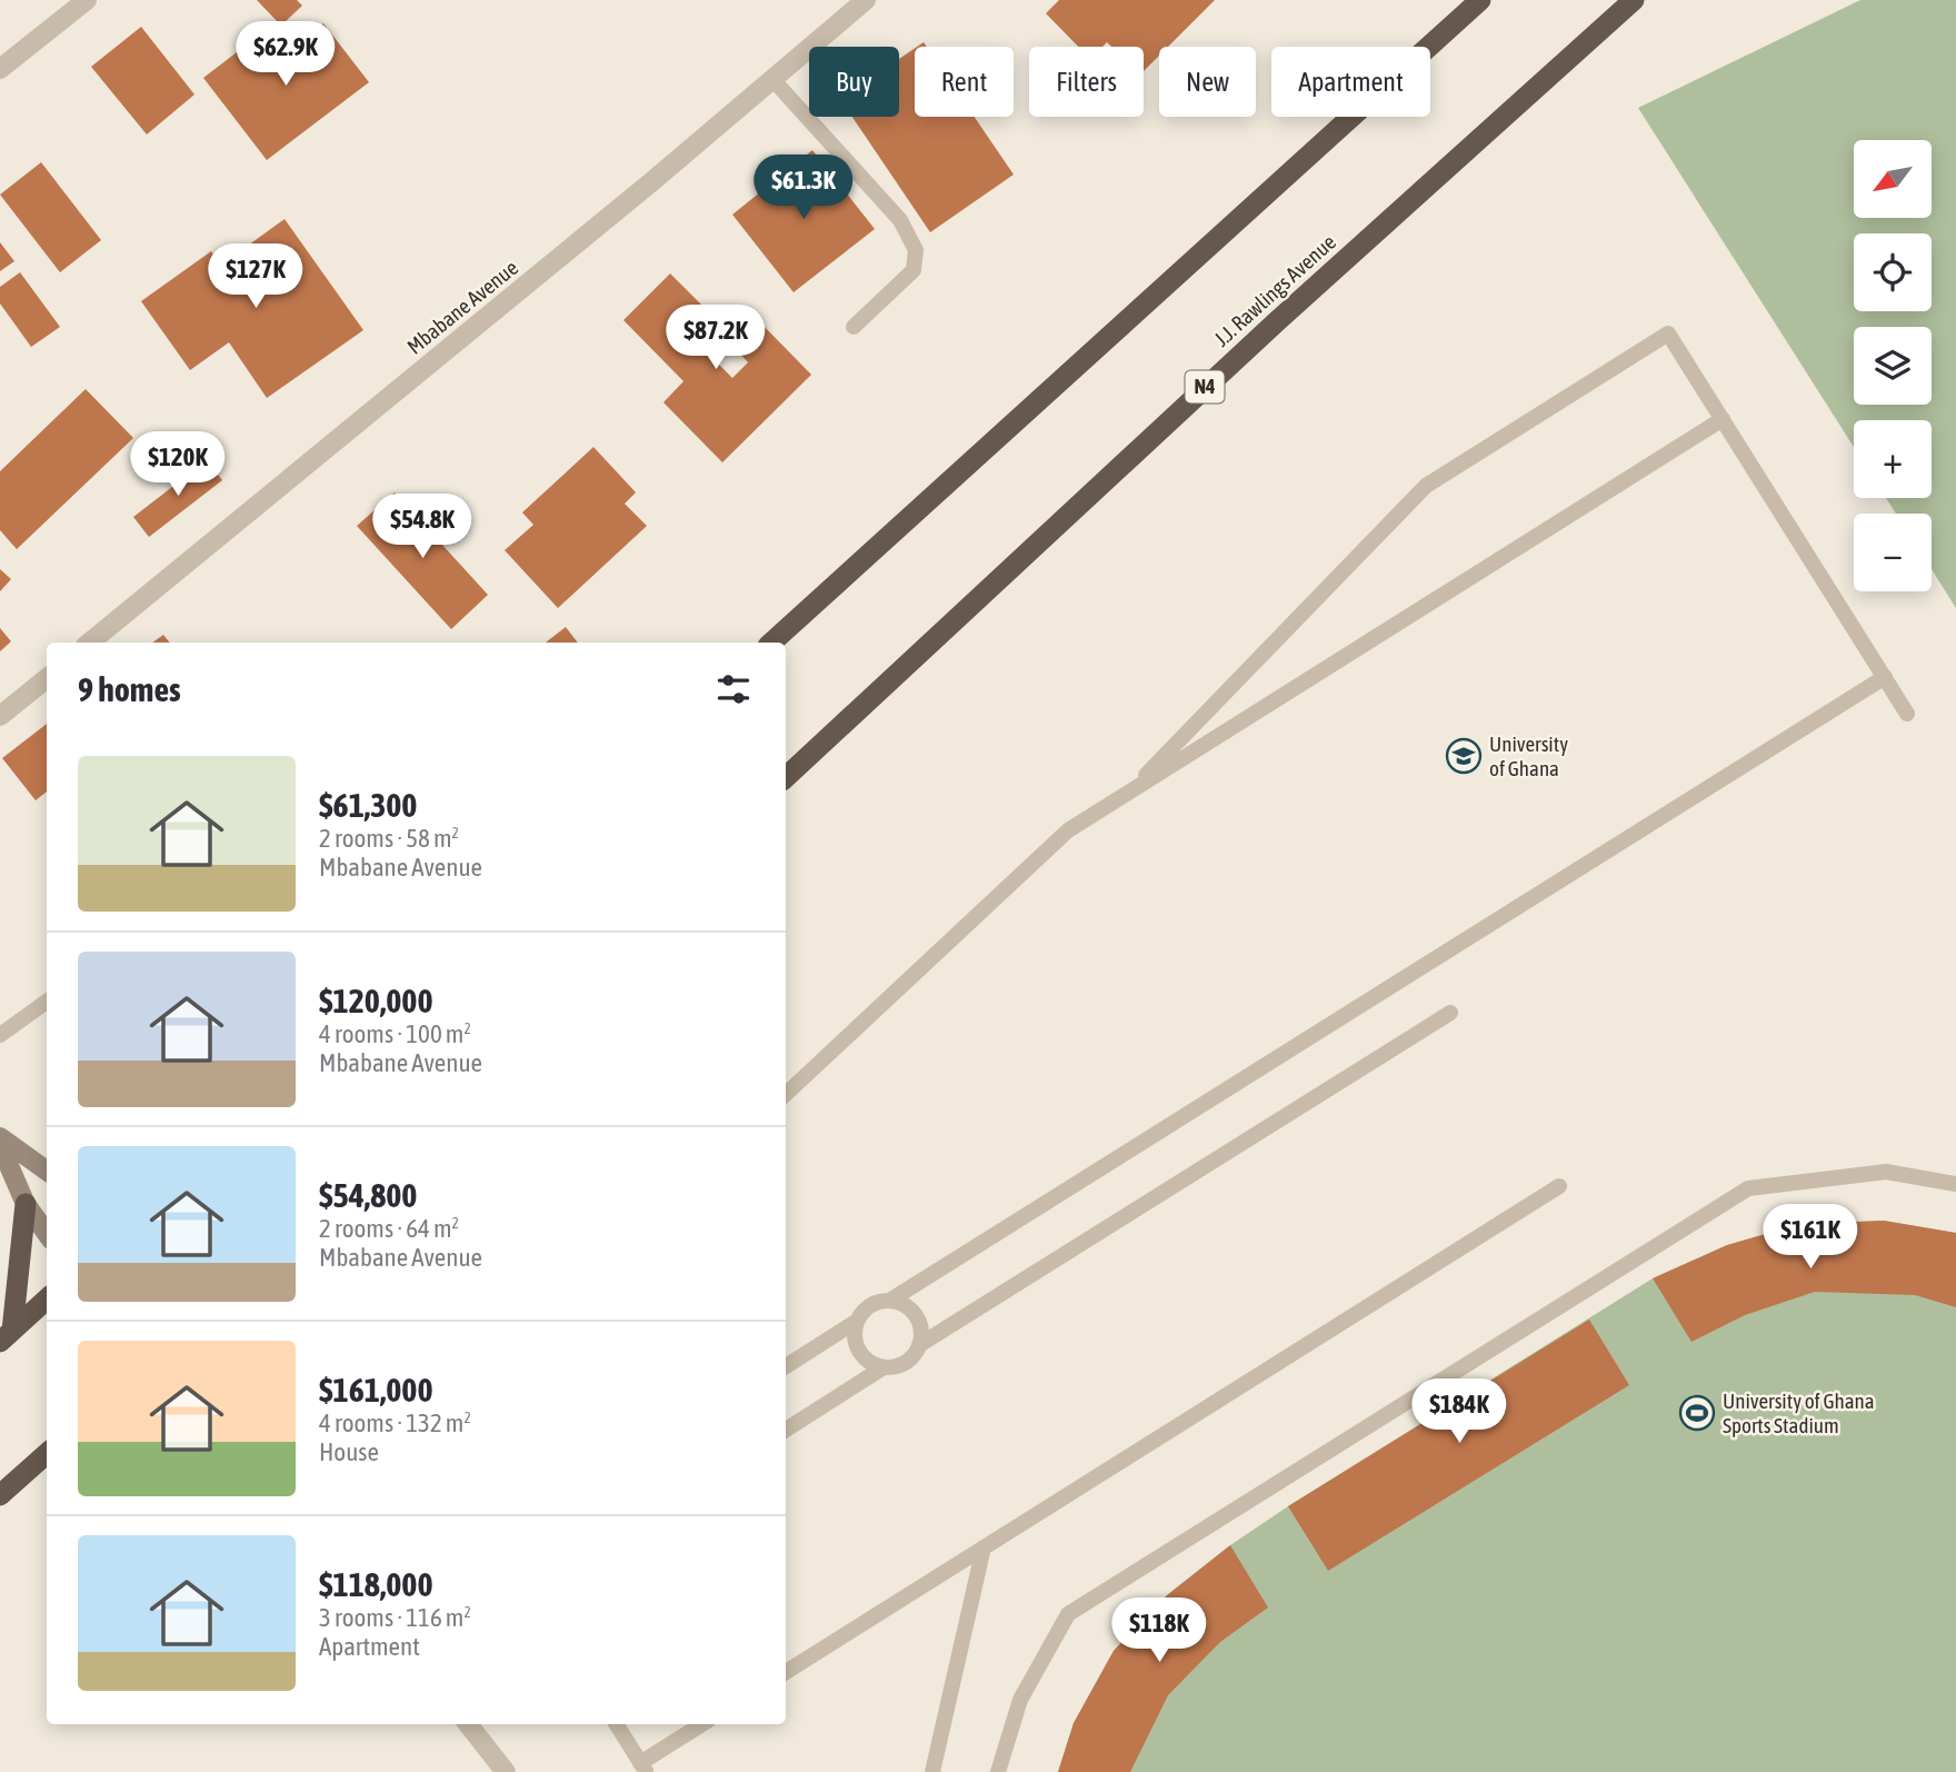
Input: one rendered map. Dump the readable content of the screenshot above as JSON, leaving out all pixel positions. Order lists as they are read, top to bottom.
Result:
{
  "streets": {
    "highway": ["J.J. Rawlings Avenue", "N4"],
    "street": ["Mbabane Avenue"]
  },
  "places": {
    "school or university": ["University of Ghana"],
    "sports": ["University of Ghana Sports Stadium"]
  },
  "north": "bottom left",
  "page": {
    "price": [
      "$62.9K",
      "$61.3K",
      "$127K",
      "$87.2K",
      "$120K",
      "$54.8K",
      "$161K",
      "$184K",
      "$118K"
    ],
    "chip": [
      "Buy",
      "Rent",
      "Filters",
      "New",
      "Apartment"
    ],
    "map_buttons": ["+", "−"],
    "heading": "9 homes",
    "list": [
      {
        "name": "$61,300",
        "note": "2 rooms · 58 m² · Mbabane Avenue"
      },
      {
        "name": "$120,000",
        "note": "4 rooms · 100 m² · Mbabane Avenue"
      },
      {
        "name": "$54,800",
        "note": "2 rooms · 64 m² · Mbabane Avenue"
      },
      {
        "name": "$161,000",
        "note": "4 rooms · 132 m² · House"
      },
      {
        "name": "$118,000",
        "note": "3 rooms · 116 m² · Apartment"
      }
    ]
  }
}
